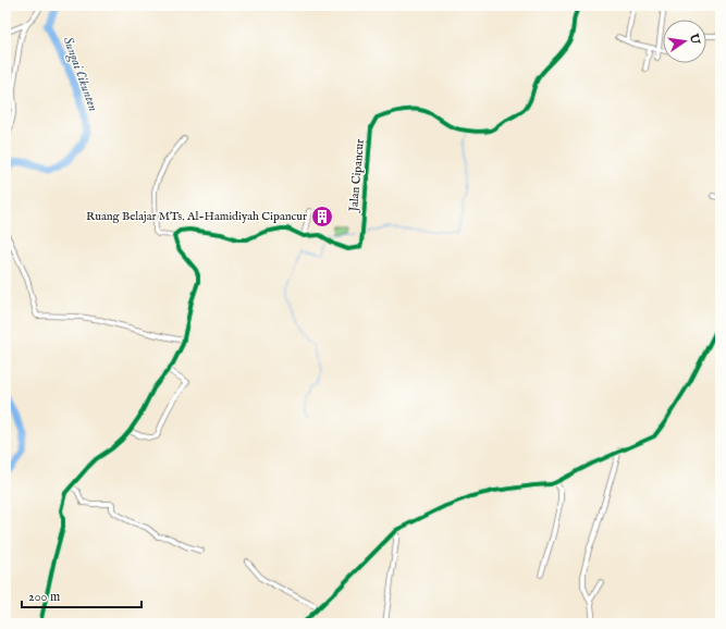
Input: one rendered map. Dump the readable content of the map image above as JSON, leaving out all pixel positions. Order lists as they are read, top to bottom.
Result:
{
  "streets": {
    "street": ["Jalan Cipancur"]
  },
  "water": ["Sungai Cikunten"],
  "places": {
    "building": ["Ruang Belajar MTs. Al-Hamidiyah Cipancur"]
  },
  "scale_bar": "200 m",
  "north": "right"
}
